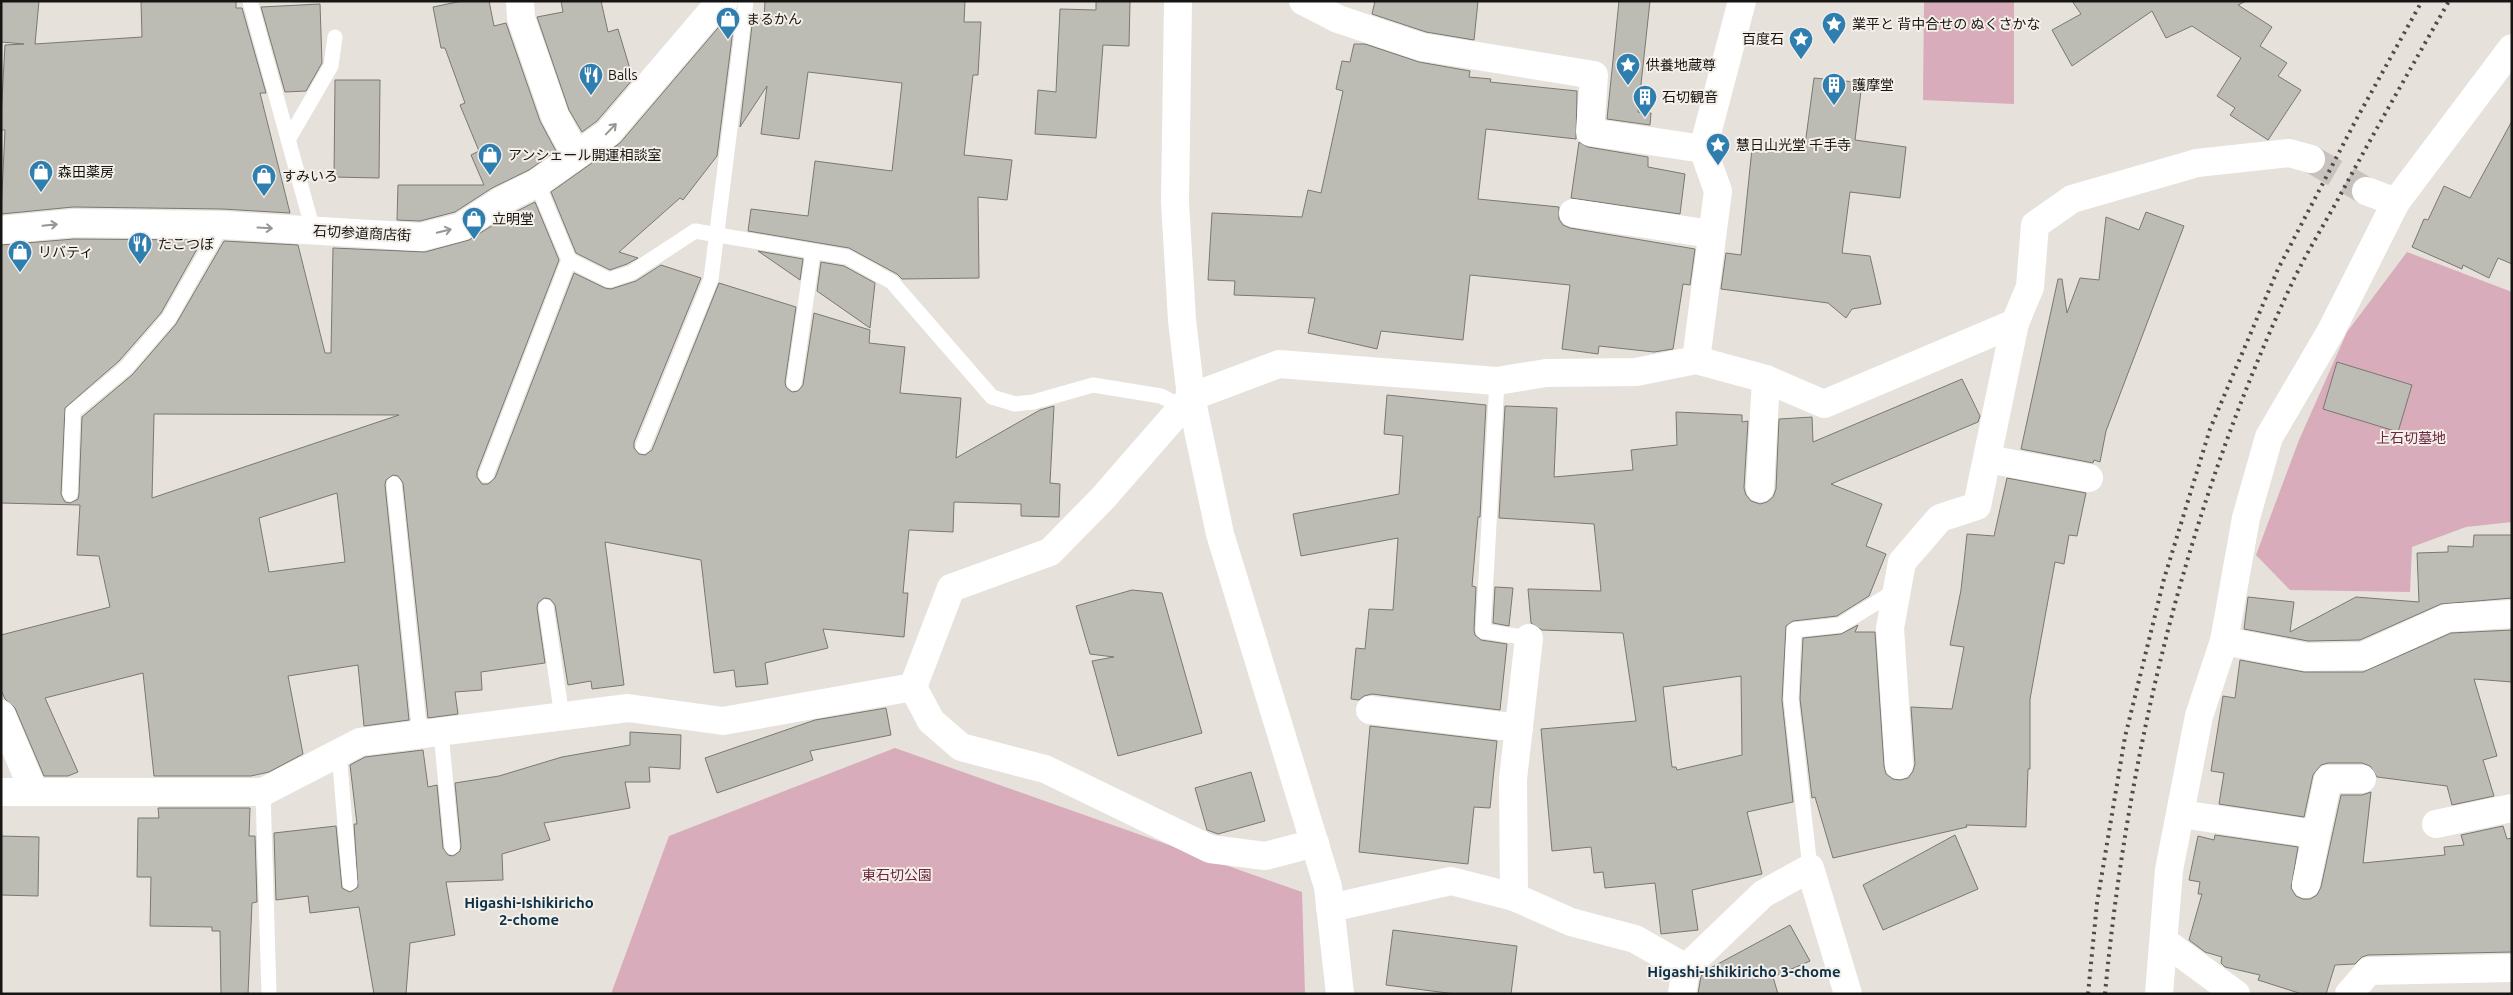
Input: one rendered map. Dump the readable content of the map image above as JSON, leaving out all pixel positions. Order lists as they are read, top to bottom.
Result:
{
  "streets": {
    "street": ["石切参道商店街"]
  },
  "one_way": ["石切参道商店街"],
  "districts": ["Higashi-Ishikiricho 2-chome", "Higashi-Ishikiricho 3-chome"],
  "parks": ["上石切墓地", "東石切公園"],
  "places": {
    "shop": [
      "まるかん",
      "アンシェール開運相談室",
      "森田薬房",
      "すみいろ",
      "立明堂",
      "リバティ"
    ],
    "place": [
      "業平と 背中合せの ぬくさかな",
      "百度石",
      "供養地蔵尊",
      "慧日山光堂 千手寺"
    ],
    "restaurant": ["Balls", "たこつぼ"],
    "building": ["護摩堂", "石切観音"]
  }
}
